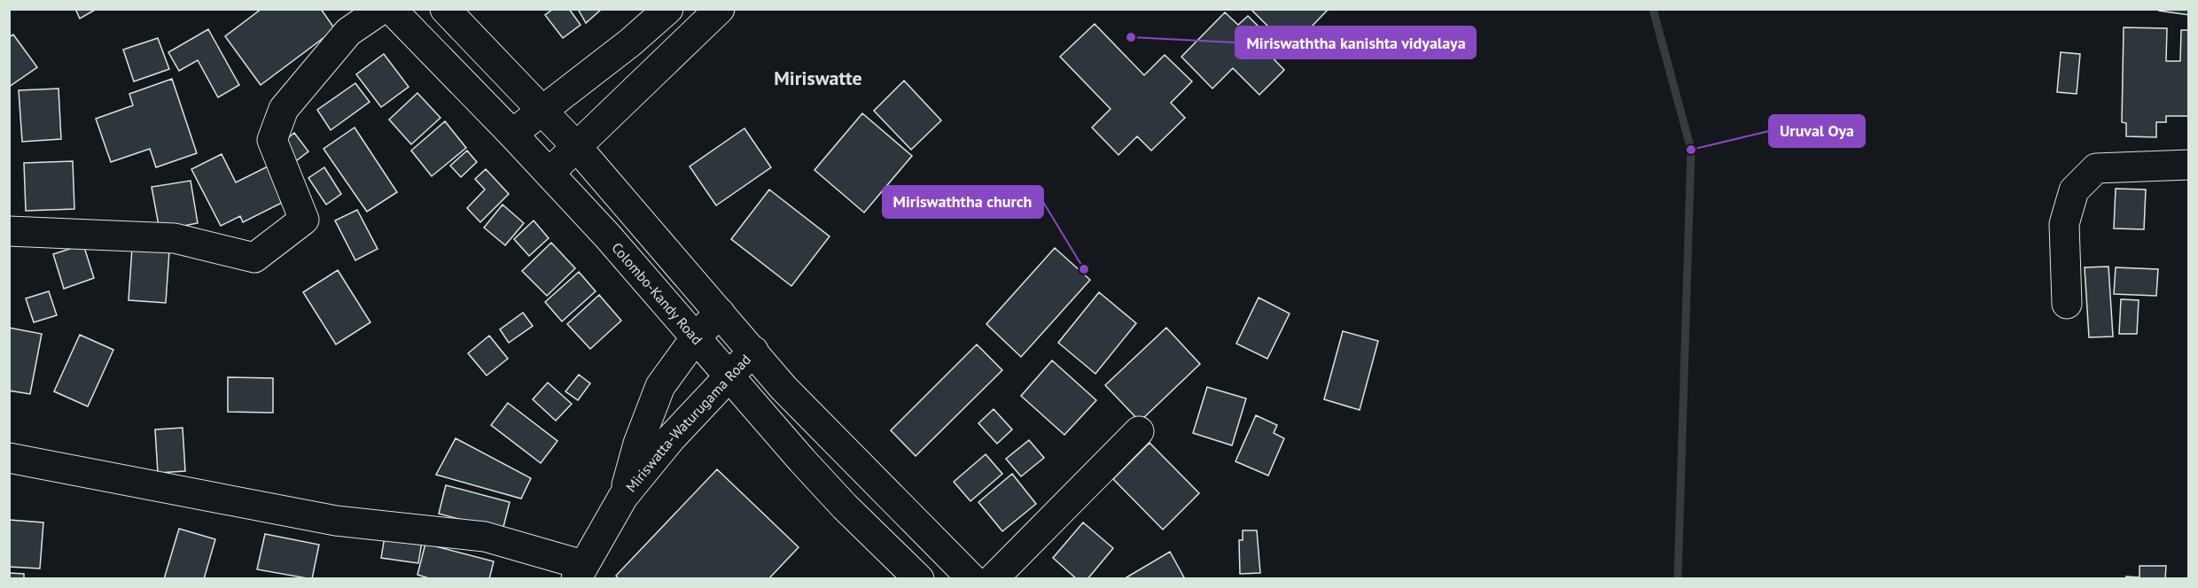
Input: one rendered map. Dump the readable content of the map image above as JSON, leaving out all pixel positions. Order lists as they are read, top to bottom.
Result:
{
  "streets": {
    "main road": ["Colombo-Kandy Road", "Miriswatta-Waturugama Road"]
  },
  "crossings": [
    ["Colombo-Kandy Road", "Miriswatta-Waturugama Road"]
  ],
  "districts": ["Miriswatte"],
  "places": ["Miriswaththa kanishta vidyalaya", "Uruval Oya", "Miriswaththa church"]
}
